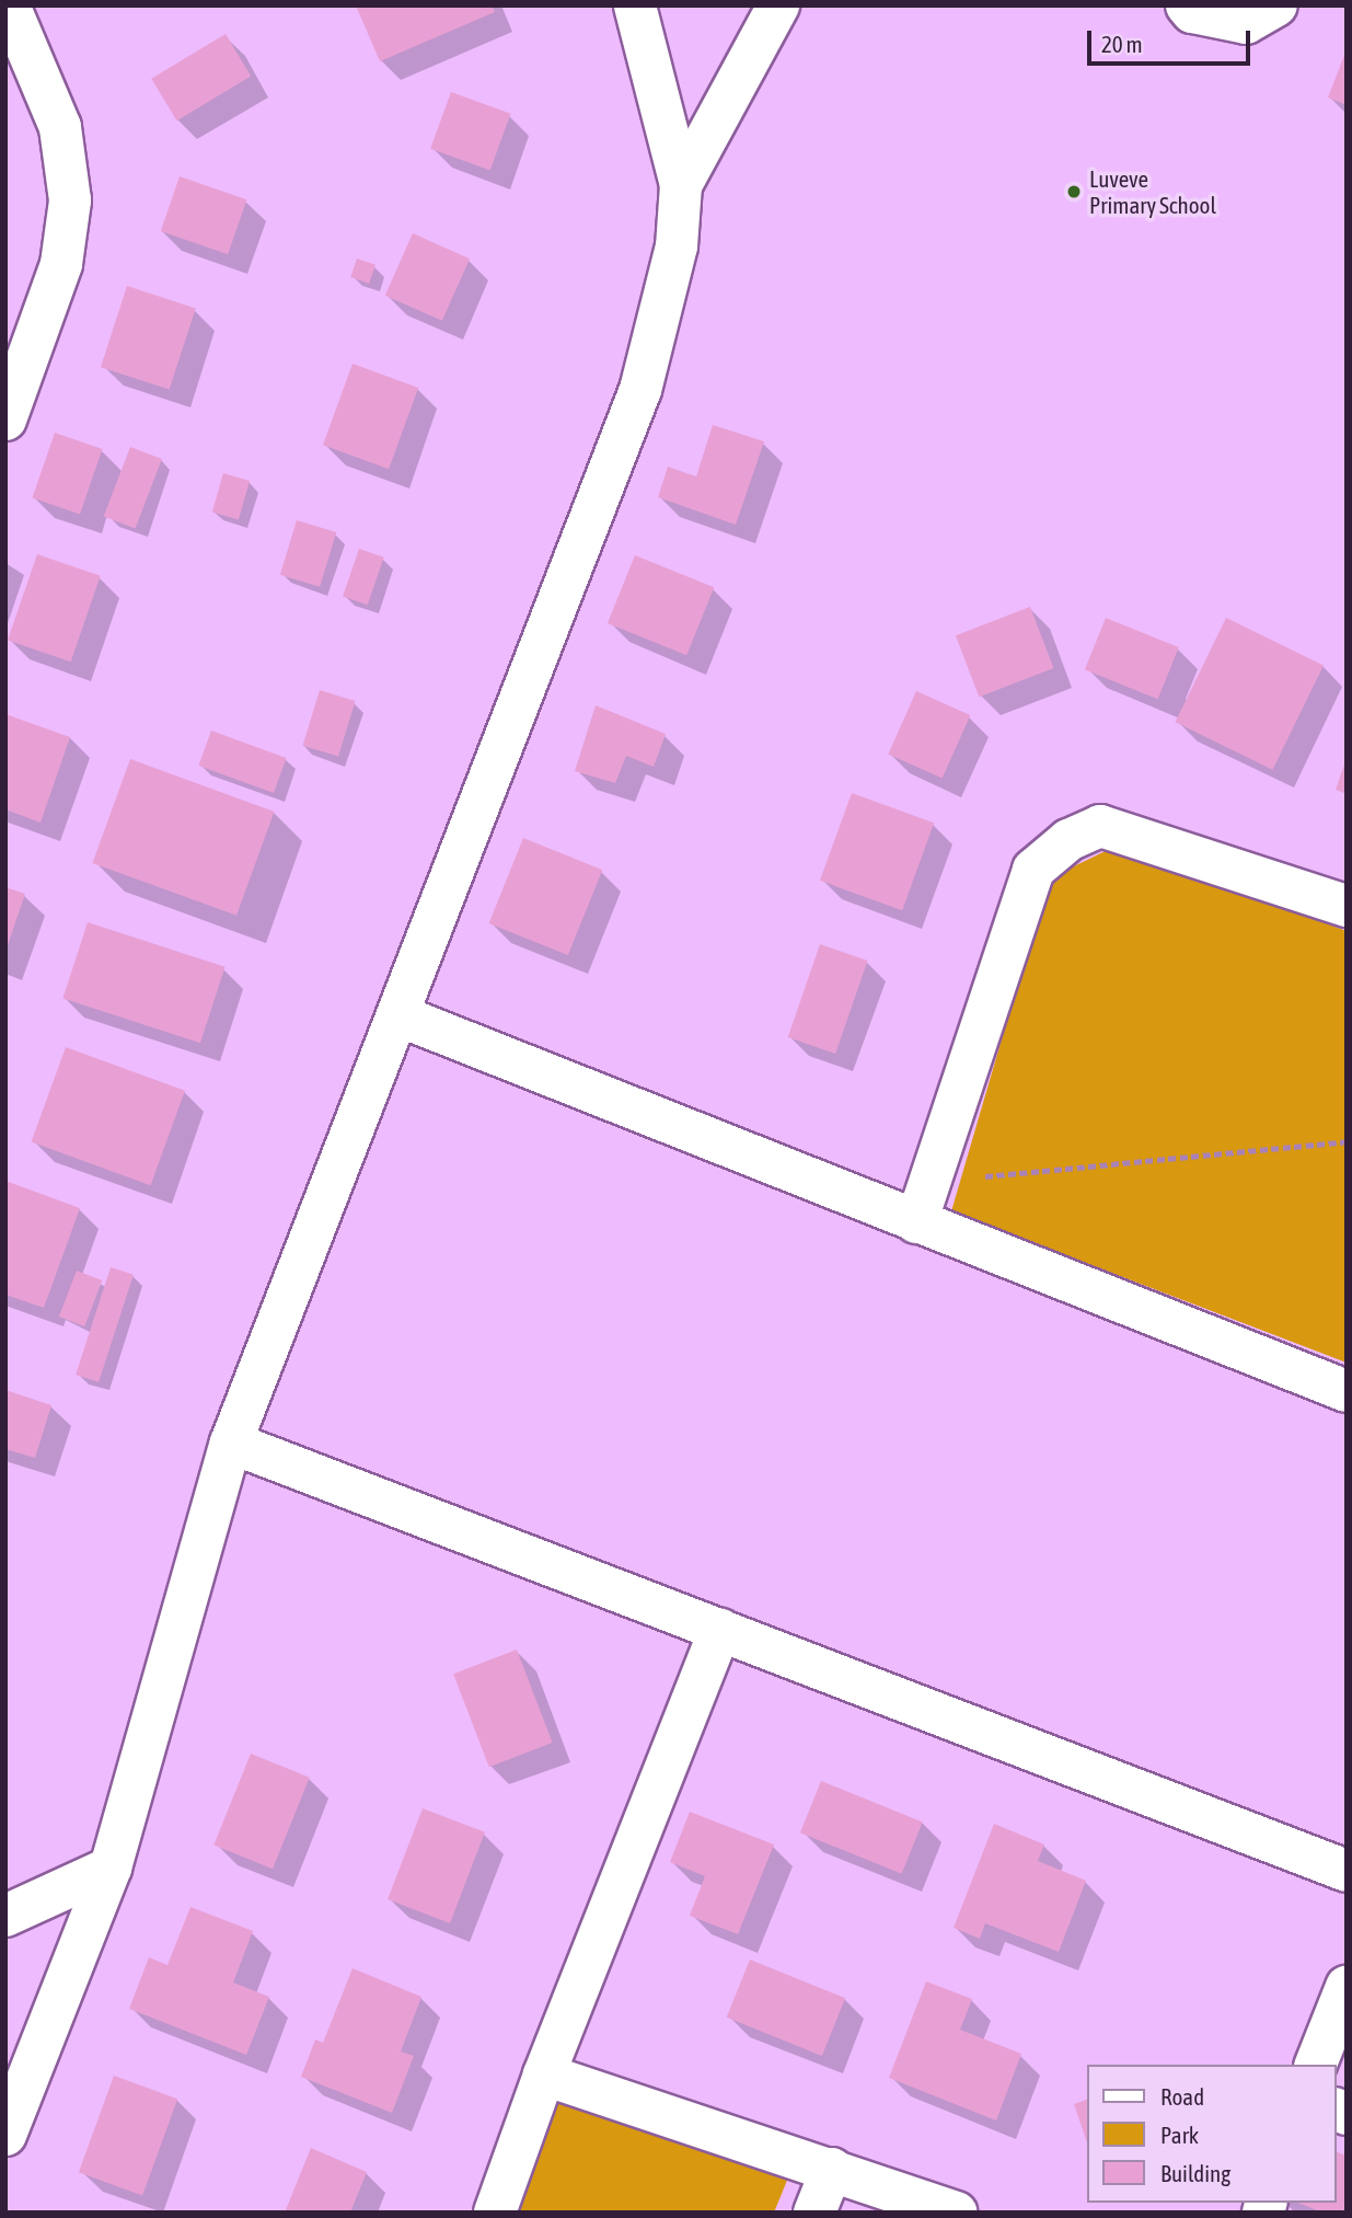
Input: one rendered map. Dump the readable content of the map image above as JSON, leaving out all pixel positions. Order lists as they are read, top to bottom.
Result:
{
  "places": ["Luveve Primary School"],
  "legend": ["Road", "Park", "Building"],
  "scale_bar": "20 m"
}
